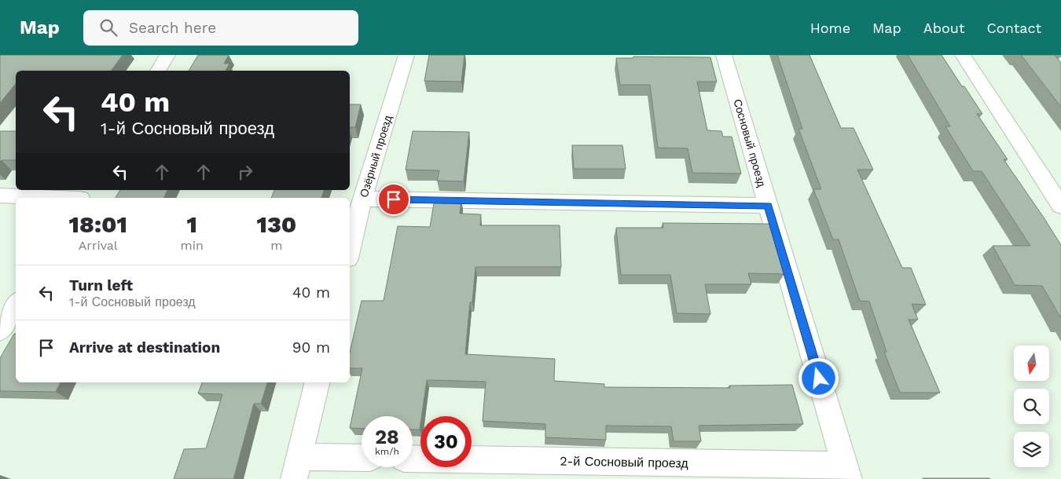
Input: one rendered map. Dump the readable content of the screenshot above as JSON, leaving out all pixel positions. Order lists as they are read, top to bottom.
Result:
{
  "streets": {
    "street": ["Сосновый проезд", "Озёрный проезд", "2-й Сосновый проезд"]
  },
  "crossings": [
    ["Сосновый проезд", "2-й Сосновый проезд"]
  ],
  "north": "bottom",
  "page": {
    "header": "Map",
    "search": "Search here",
    "nav": [
      "Home",
      "Map",
      "About",
      "Contact"
    ],
    "turn": ["40 m", "1-й Сосновый проезд"],
    "eta": [
      "18:01",
      "Arrival",
      "1",
      "min",
      "130",
      "m"
    ],
    "list": [
      {
        "name": "Turn left",
        "note": "1-й Сосновый проезд",
        "value": "40 m"
      },
      {
        "name": "Arrive at destination",
        "value": "90 m"
      }
    ],
    "speed": "28 km/h",
    "limit": "30"
  }
}
